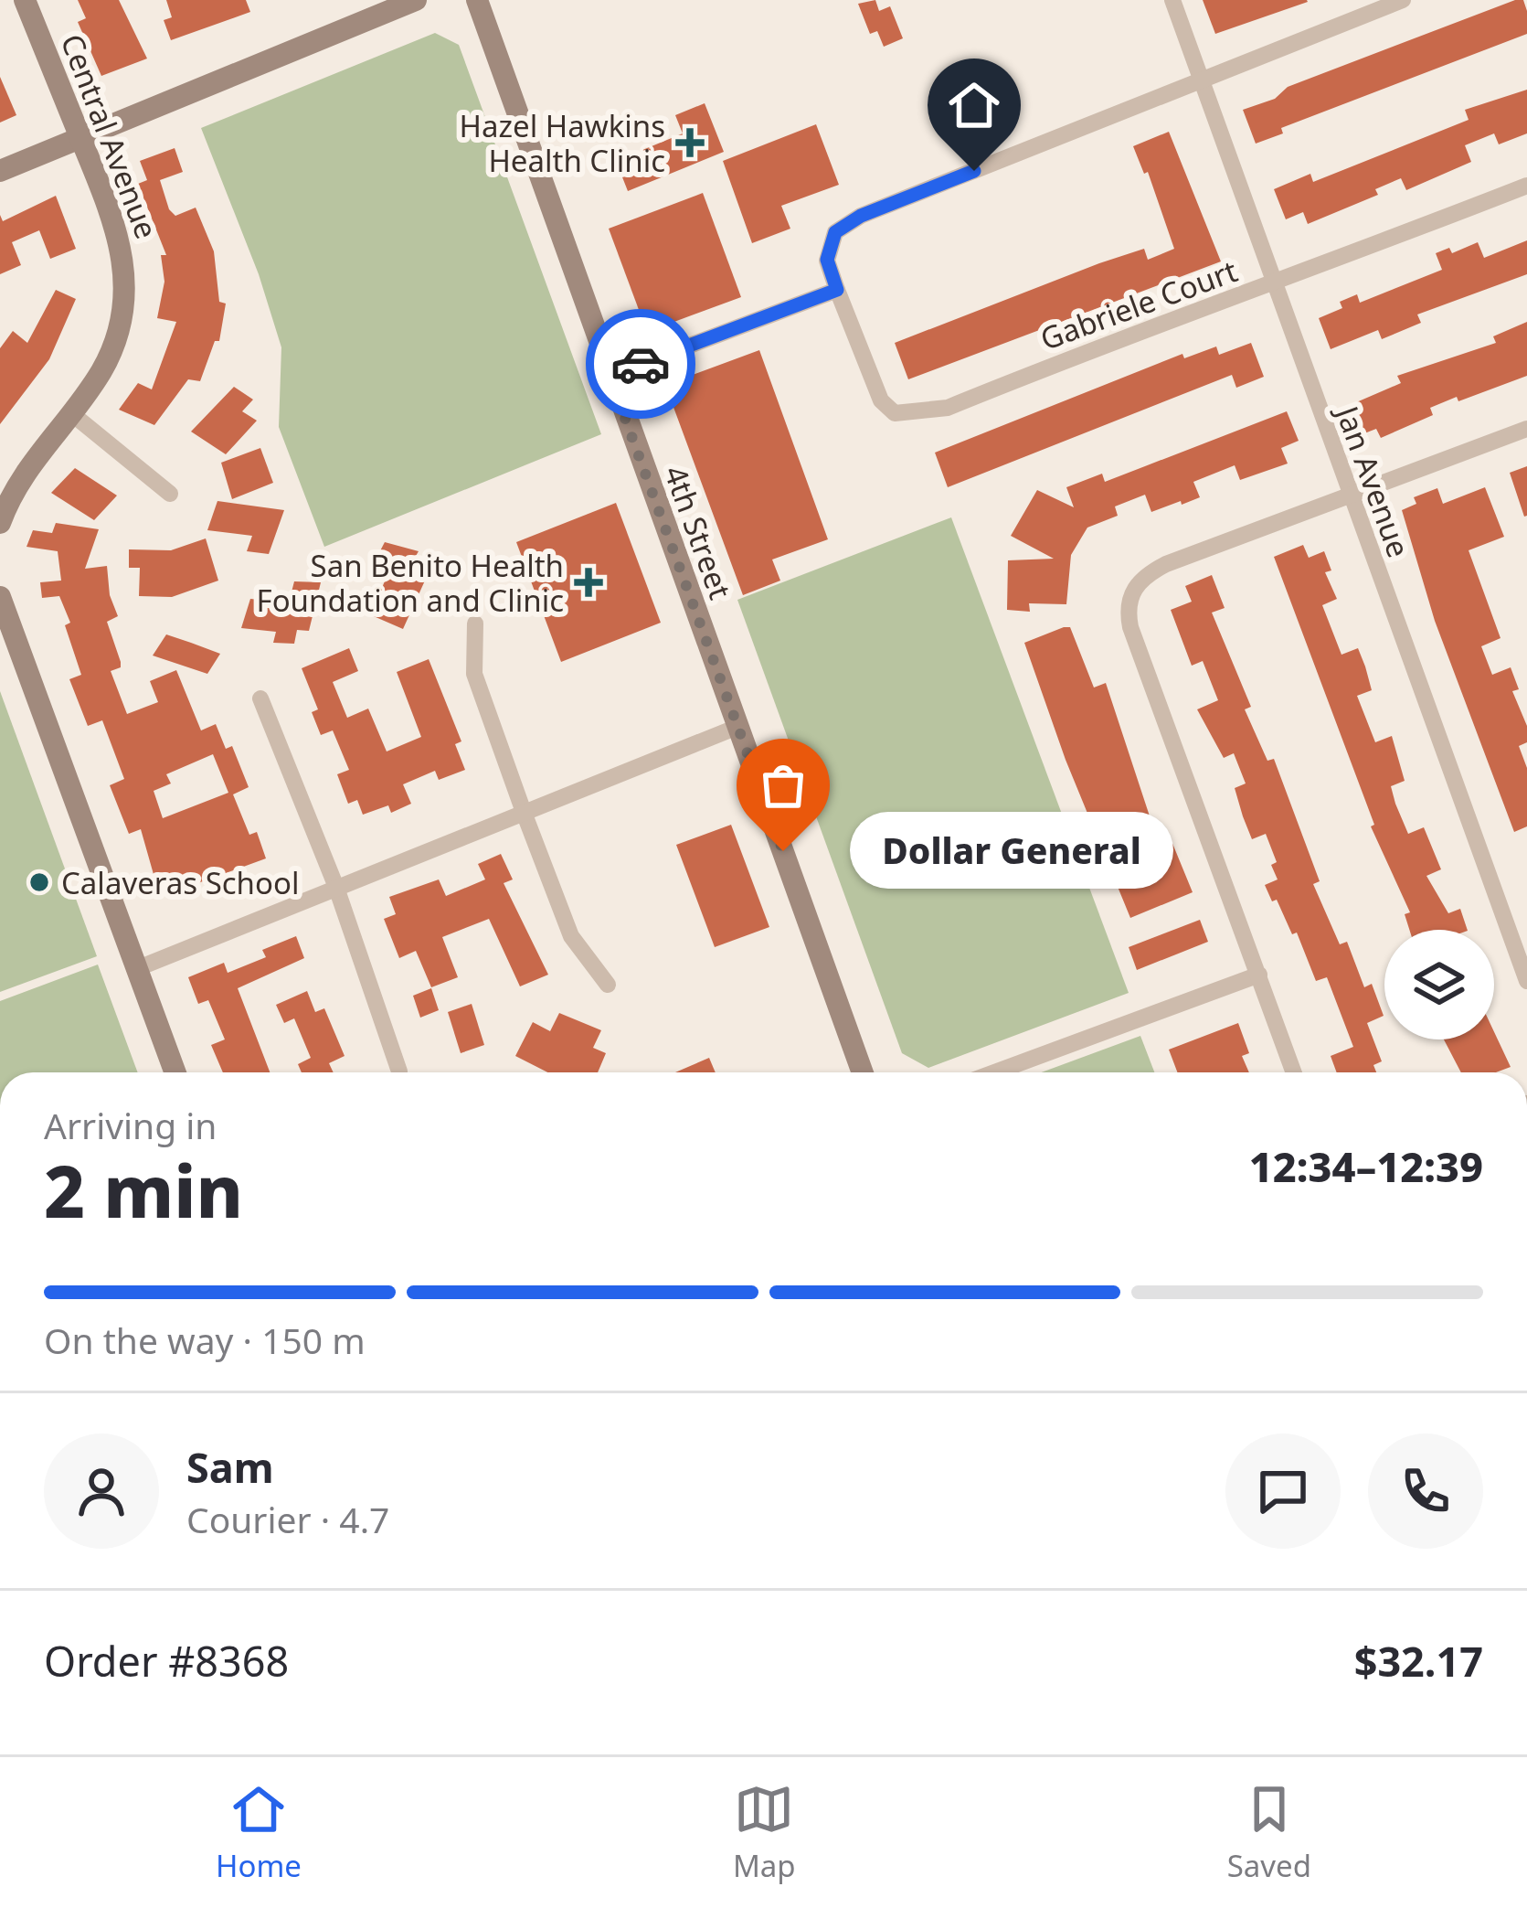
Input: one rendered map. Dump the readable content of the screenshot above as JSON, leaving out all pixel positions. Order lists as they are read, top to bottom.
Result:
{
  "streets": {
    "street": [
      "Central Avenue",
      "Gabriele Court",
      "Jan Avenue",
      "4th Street"
    ]
  },
  "crossings": [
    ["Gabriele Court", "Jan Avenue"]
  ],
  "places": {
    "health": ["Hazel Hawkins Health Clinic", "San Benito Health Foundation and Clinic"],
    "other": ["Dollar General", "Calaveras School"]
  },
  "page": {
    "bubble": "Dollar General",
    "heading": ["2 min", "Arriving in", "12:34–12:39"],
    "panel": [
      "Sam",
      "Courier · 4.7",
      "Order #8368",
      "$32.17"
    ],
    "bar": "On the way · 150 m",
    "tabs": ["Home", "Map", "Saved"]
  }
}
